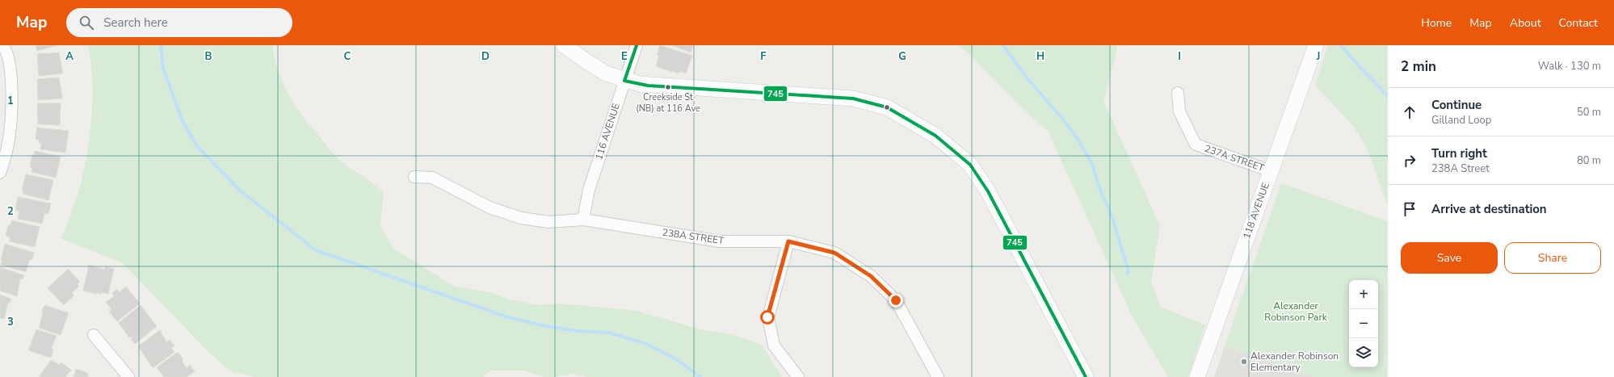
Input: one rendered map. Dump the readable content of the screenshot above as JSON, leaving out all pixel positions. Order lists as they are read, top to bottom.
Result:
{
  "streets": {
    "street": [
      "116 AVENUE",
      "237A STREET",
      "118 AVENUE",
      "238A STREET"
    ]
  },
  "crossings": [
    ["116 AVENUE", "238A STREET"],
    ["237A STREET", "118 AVENUE"]
  ],
  "parks": ["Alexander Robinson Park"],
  "places": ["Creekside St (NB) at 116 Ave", "Alexander Robinson Elementary"],
  "lines": ["transit line 745"],
  "page": {
    "header": "Map",
    "search": "Search here",
    "nav": [
      "Home",
      "Map",
      "About",
      "Contact"
    ],
    "heading": ["2 min", "Walk · 130 m"],
    "list": [
      ["Continue", "Gilland Loop", "50 m"],
      ["Turn right", "238A Street", "80 m"],
      "Arrive at destination"
    ],
    "buttons": ["Save", "Share"],
    "map_buttons": ["+", "−"]
  },
  "grid": {
    "columns": [
      "A",
      "B",
      "C",
      "D",
      "E",
      "F",
      "G",
      "H",
      "I",
      "J"
    ],
    "rows": ["1", "2", "3"]
  }
}
